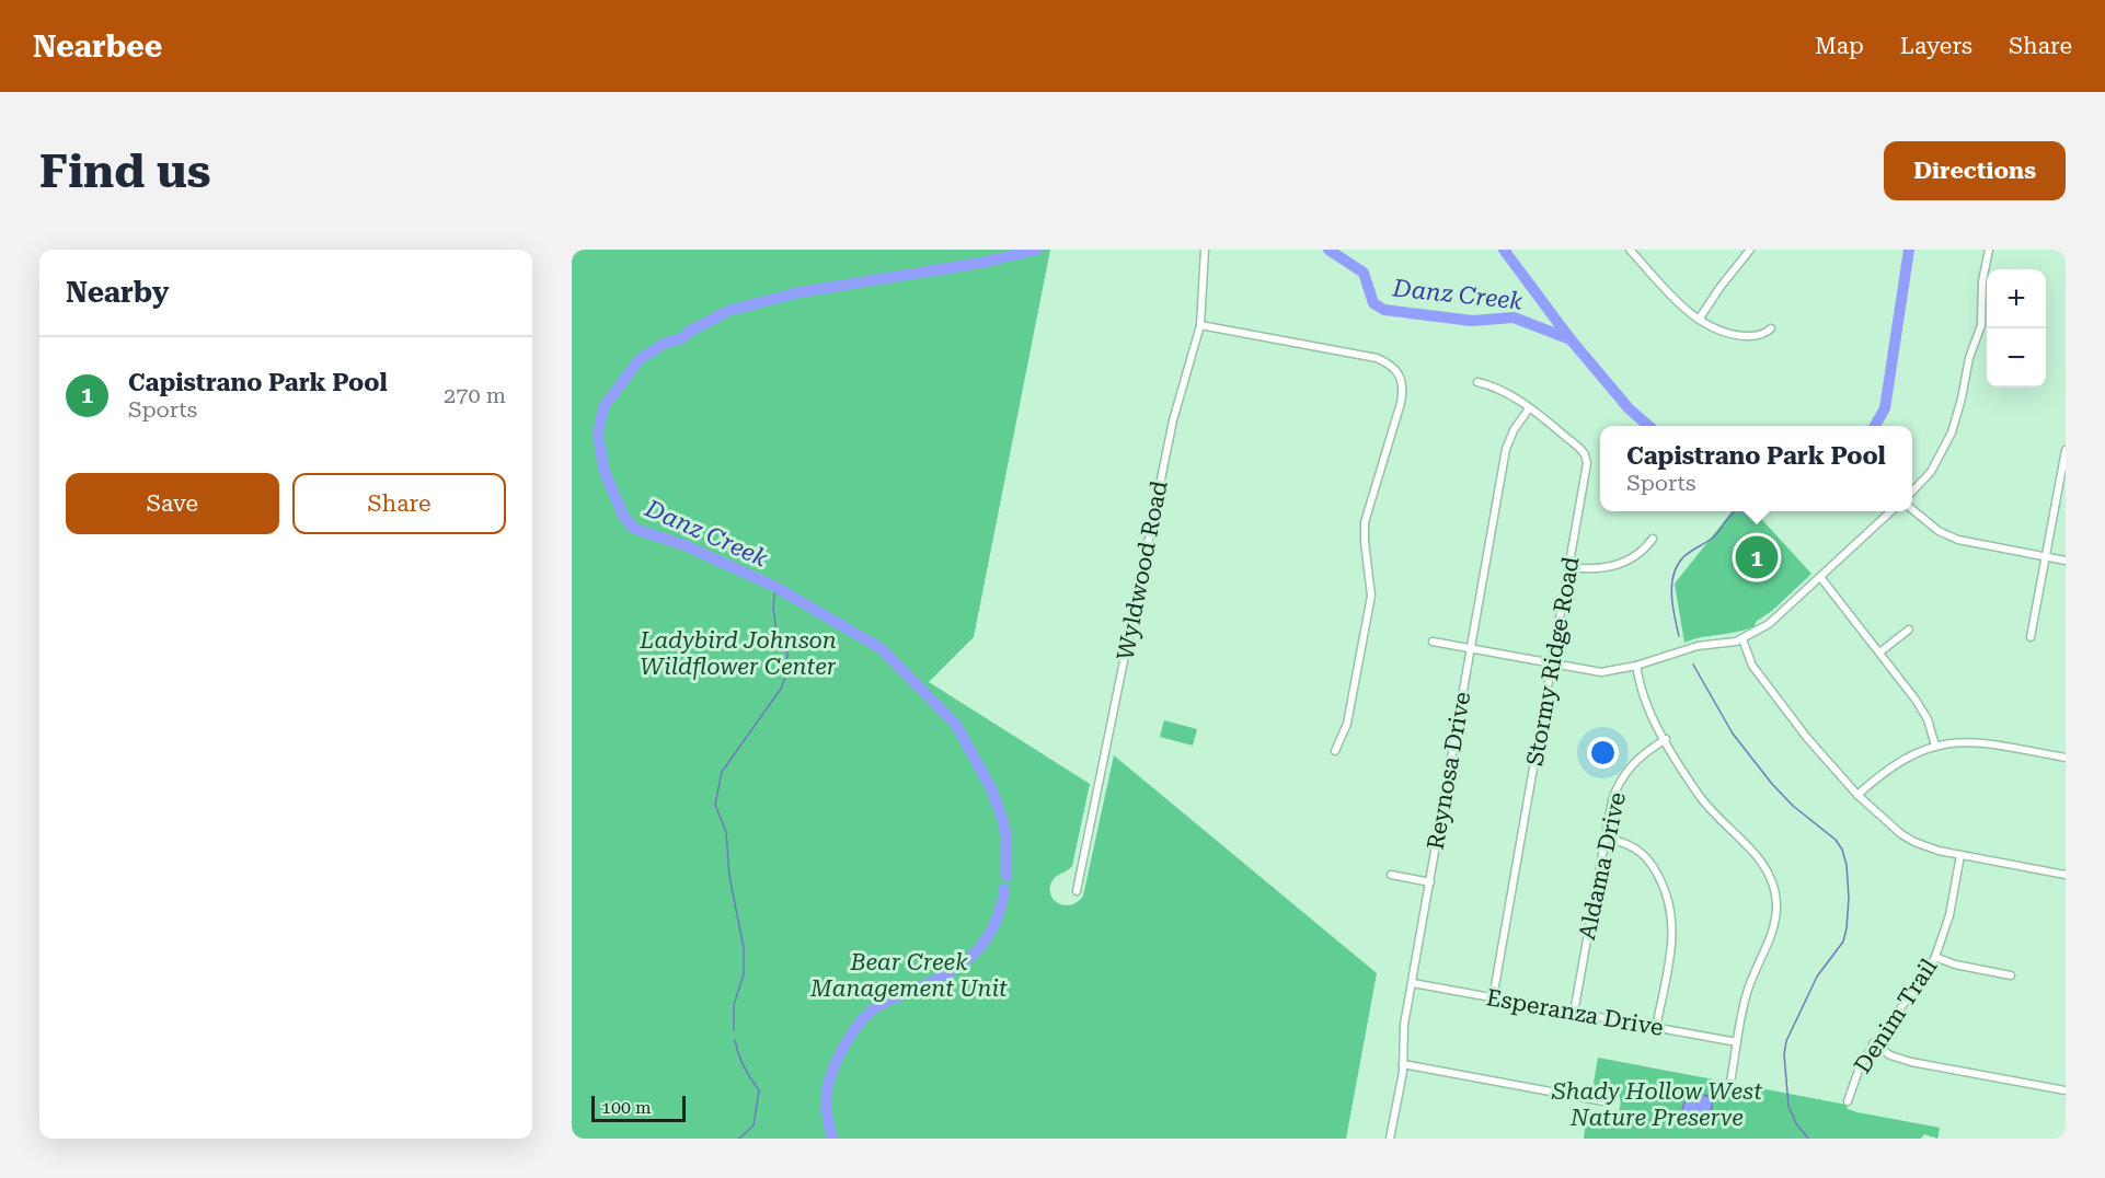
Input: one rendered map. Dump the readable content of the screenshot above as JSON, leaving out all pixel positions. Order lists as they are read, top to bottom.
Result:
{
  "streets": {
    "street": [
      "Wyldwood Road",
      "Stormy Ridge Road",
      "Reynosa Drive",
      "Aldama Drive",
      "Esperanza Drive",
      "Denim Trail"
    ]
  },
  "crossings": [
    ["Stormy Ridge Road", "Reynosa Drive"],
    ["Stormy Ridge Road", "Esperanza Drive"],
    ["Reynosa Drive", "Esperanza Drive"],
    ["Aldama Drive", "Esperanza Drive"]
  ],
  "water": ["Danz Creek"],
  "parks": ["Ladybird Johnson Wildflower Center", "Bear Creek Management Unit", "Shady Hollow West Nature Preserve"],
  "scale_bar": "100 m",
  "page": {
    "header": "Nearbee",
    "nav": ["Map", "Layers", "Share"],
    "buttons": [
      "Directions",
      ["Save", "Share"]
    ],
    "title": "Find us",
    "heading": "Nearby",
    "map_buttons": ["+", "−"],
    "list": [
      {
        "mark": "1",
        "name": "Capistrano Park Pool",
        "note": "Sports",
        "value": "270 m"
      }
    ],
    "popup": ["Capistrano Park Pool", "Sports"],
    "pins": "1",
    "scale": "100 m"
  }
}
